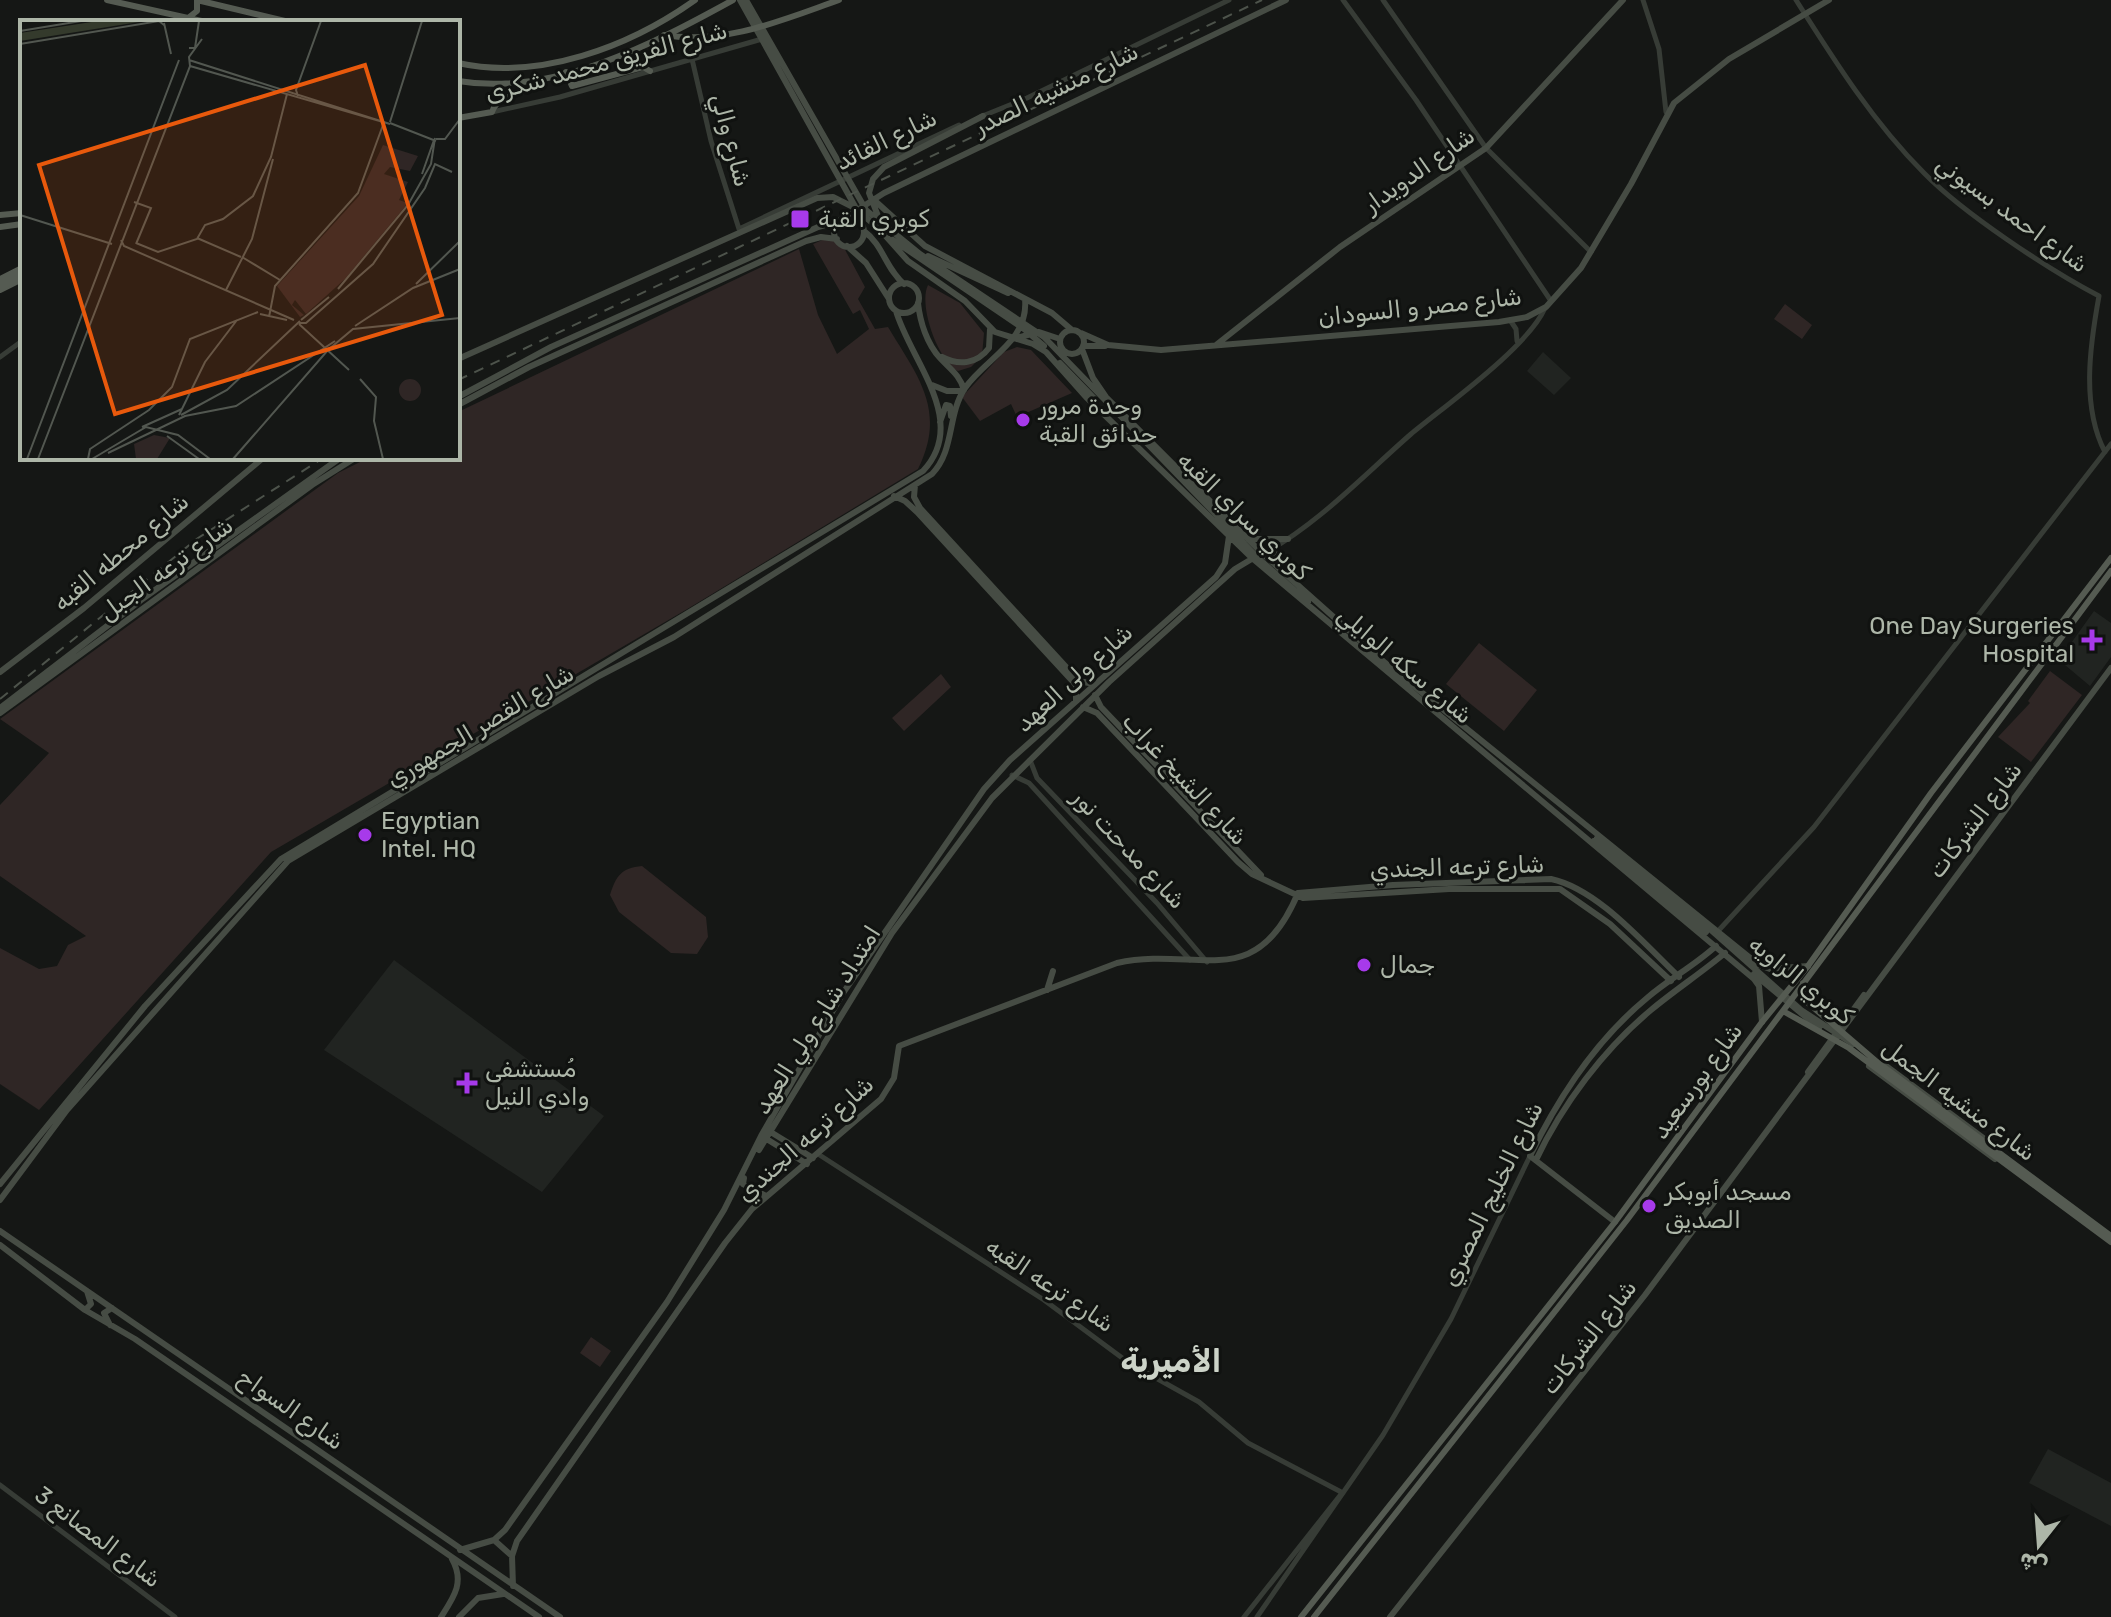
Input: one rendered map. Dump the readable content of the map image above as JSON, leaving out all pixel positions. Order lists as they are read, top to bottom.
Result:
{
  "streets": {
    "main road": [
      "شارع الفريق محمد شكرى",
      "شارع منشيه الصدر",
      "شارع الدويدار",
      "شارع مصر و السودان",
      "كوبري سراي القبه",
      "شارع محطه القبه",
      "شارع ترعه الجبل",
      "شارع سكه الوايلي",
      "شارع ولى العهد",
      "شارع القصر الجمهوري",
      "شارع الشيخ غراب",
      "شارع الشركات",
      "شارع ترعه الجندي",
      "كوبري الزاويه",
      "امتداد شارع ولي العهد",
      "شارع بورسعيد",
      "شارع منشيه الجمل",
      "شارع الخليج المصري",
      "شارع ترعه القبه",
      "شارع السواح"
    ],
    "street": [
      "شارع والي",
      "شارع القائد",
      "شارع احمد بسيوني",
      "شارع مدحت نور",
      "شارع المصانع 3"
    ]
  },
  "crossings": [
    ["شارع الفريق محمد شكرى", "شارع والي"],
    ["شارع والي", "شارع القائد"],
    ["شارع الدويدار", "شارع مصر و السودان"],
    ["شارع احمد بسيوني", "شارع مصر و السودان"],
    ["شارع مصر و السودان", "شارع سكه الوايلي"],
    ["كوبري سراي القبه", "شارع سكه الوايلي"],
    ["شارع سكه الوايلي", "شارع ولى العهد"],
    ["شارع سكه الوايلي", "شارع القصر الجمهوري"],
    ["شارع سكه الوايلي", "كوبري الزاويه"],
    ["شارع سكه الوايلي", "شارع الخليج المصري"],
    ["شارع ولى العهد", "شارع الشيخ غراب"],
    ["شارع ولى العهد", "شارع مدحت نور"],
    ["شارع ولى العهد", "امتداد شارع ولي العهد"],
    ["شارع الشيخ غراب", "شارع ترعه الجندي"],
    ["شارع الشركات", "شارع منشيه الجمل"],
    ["شارع مدحت نور", "شارع ترعه الجندي"],
    ["شارع ترعه الجندي", "امتداد شارع ولي العهد"],
    ["شارع ترعه الجندي", "شارع الخليج المصري"],
    ["شارع ترعه الجندي", "شارع ترعه القبه"],
    ["شارع ترعه الجندي", "شارع السواح"],
    ["كوبري الزاويه", "شارع منشيه الجمل"],
    ["امتداد شارع ولي العهد", "شارع ترعه القبه"],
    ["شارع بورسعيد", "شارع منشيه الجمل"],
    ["شارع الخليج المصري", "شارع ترعه القبه"]
  ],
  "districts": ["الأميرية"],
  "places": {
    "transit": ["كوبري القبة"],
    "other": [
      "وحدة مرور حدائق القبة",
      "Egyptian Intel. HQ",
      "جمال",
      "مسجد أبوبكر الصديق"
    ],
    "health": ["One Day Surgeries Hospital", "مُستشفى وادي النيل"]
  },
  "north": "bottom"
}
